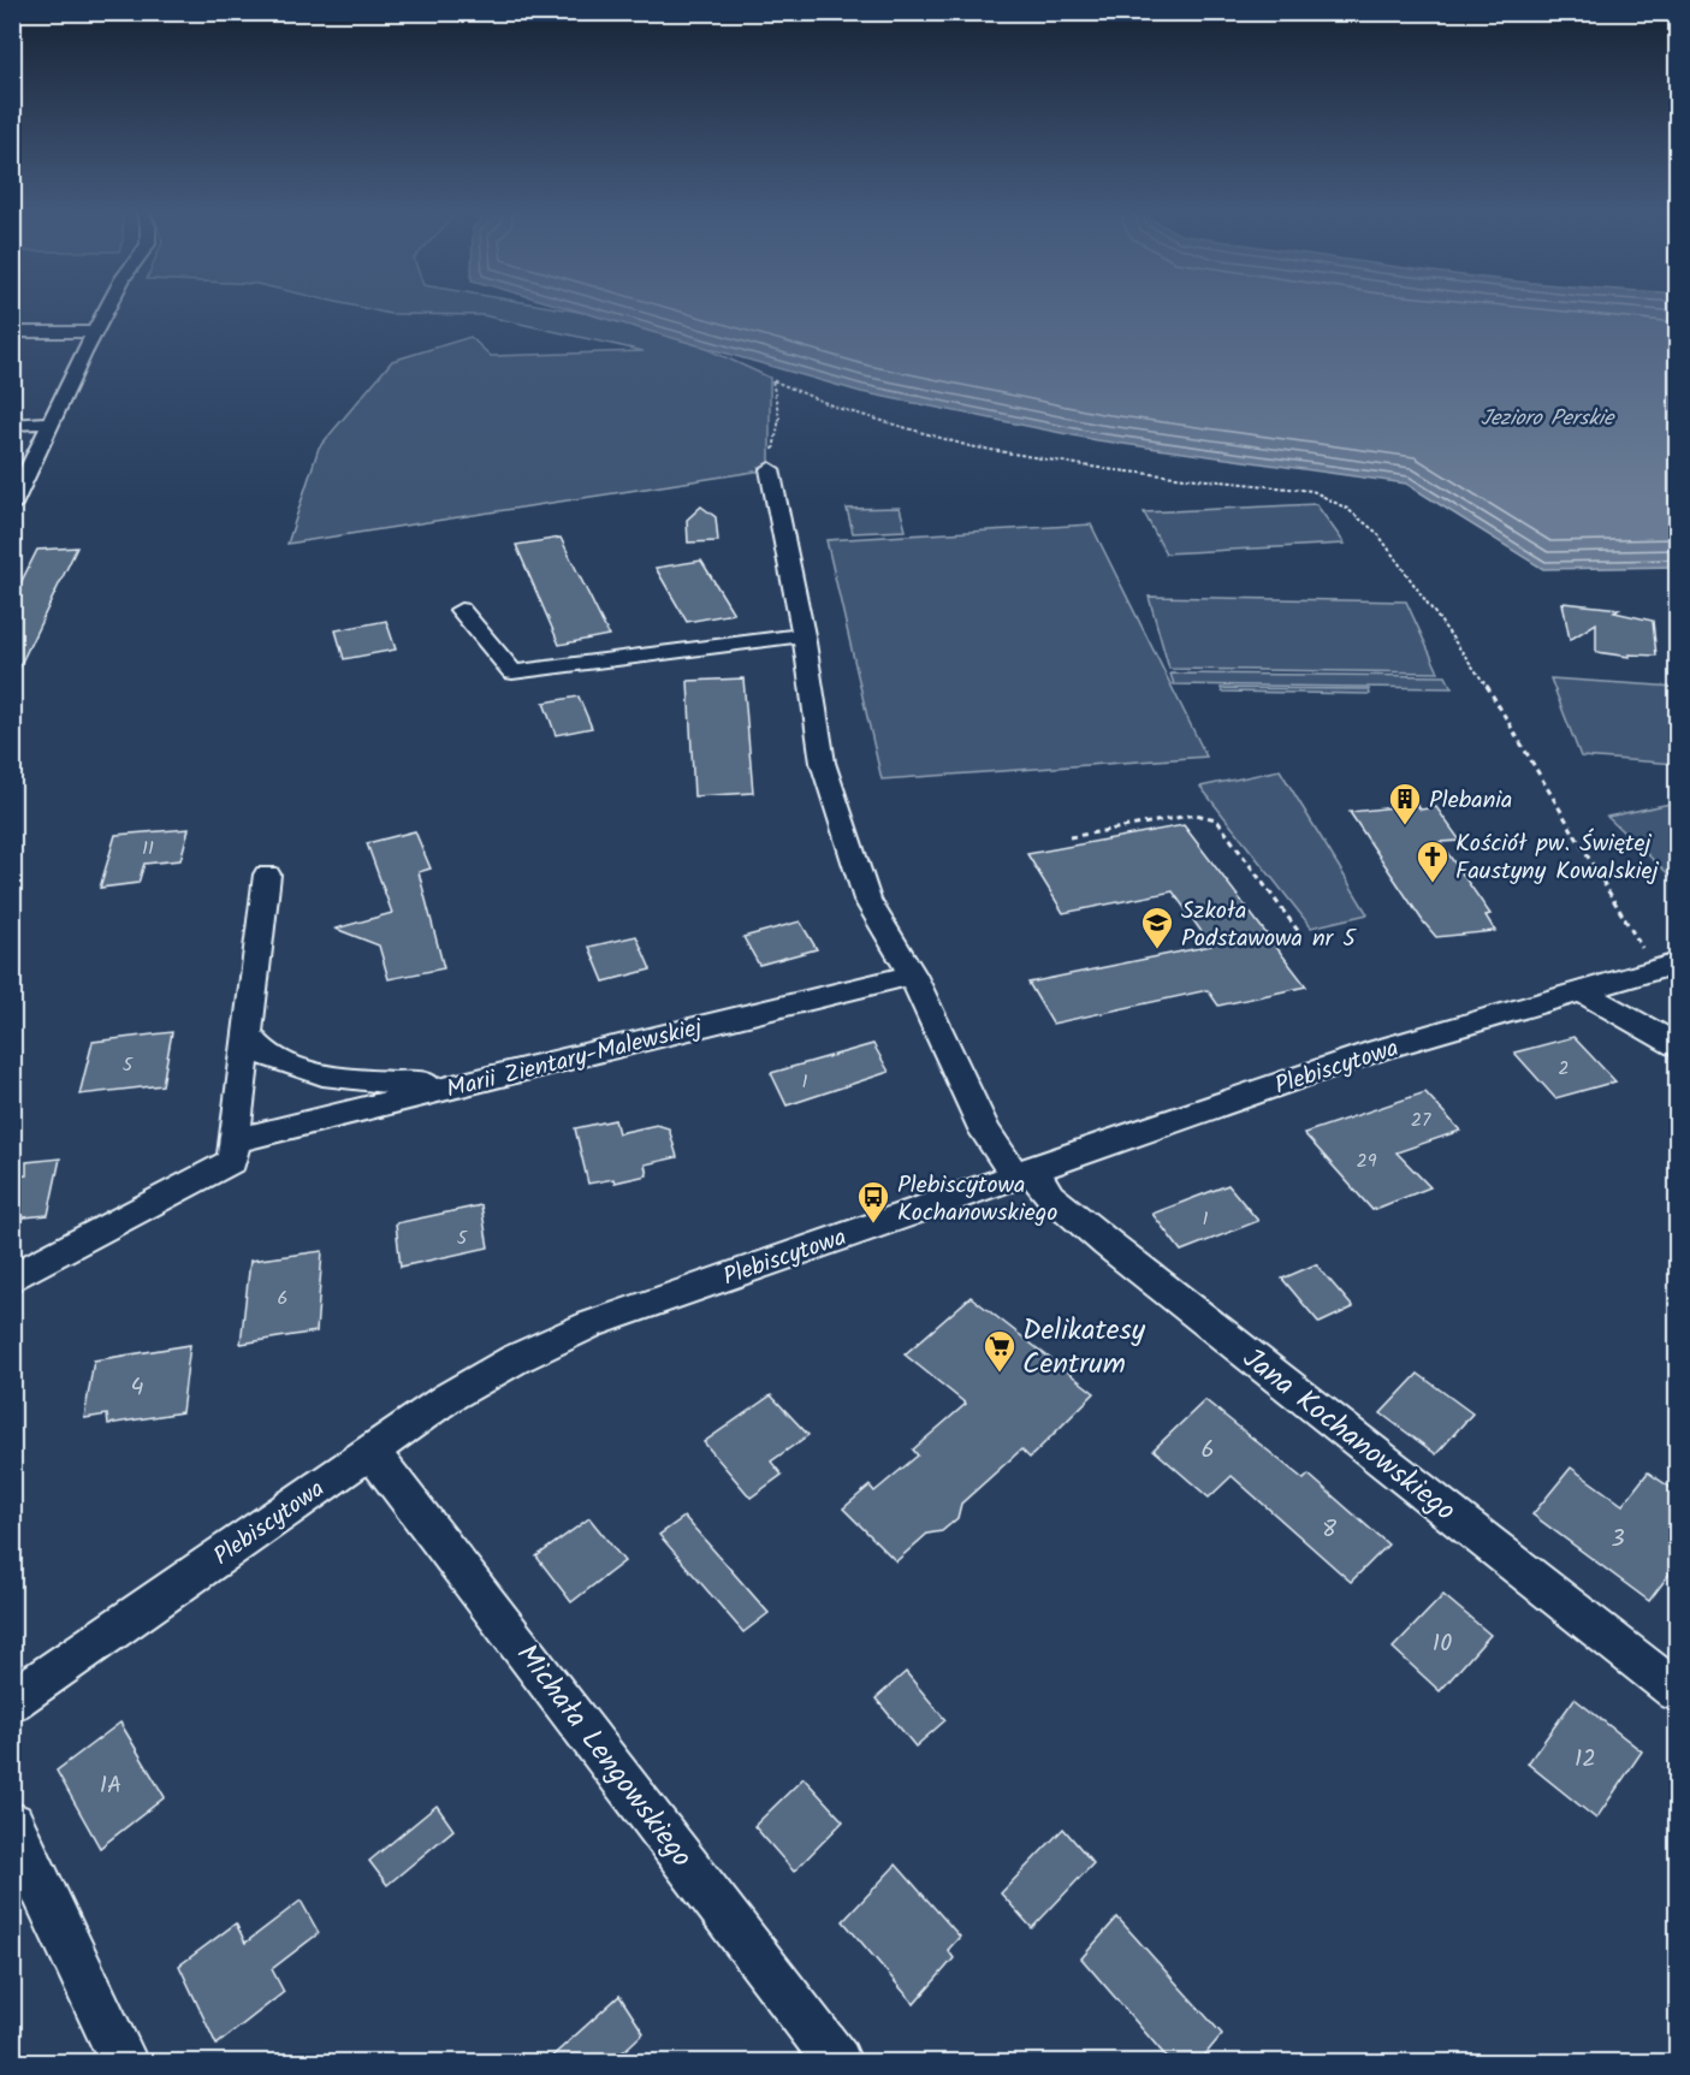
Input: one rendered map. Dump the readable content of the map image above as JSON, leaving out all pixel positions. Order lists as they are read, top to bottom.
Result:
{
  "streets": {
    "street": [
      "Marii Zientary-Malewskiej",
      "Plebiscytowa",
      "Jana Kochanowskiego",
      "Michała Lengowskiego"
    ]
  },
  "crossings": [
    ["Plebiscytowa", "Jana Kochanowskiego"],
    ["Plebiscytowa", "Michała Lengowskiego"]
  ],
  "water": ["Jezioro Perskie"],
  "places": {
    "building": ["Plebania"],
    "church": ["Kościół pw. Świętej Faustyny Kowalskiej"],
    "school or university": ["Szkoła Podstawowa nr 5"],
    "bus stop": ["Plebiscytowa Kochanowskiego"],
    "supermarket": ["Delikatesy Centrum"]
  },
  "house_numbers": [
    "11",
    "5",
    "2",
    "1",
    "27",
    "29",
    "1",
    "5",
    "6",
    "4",
    "6",
    "8",
    "3",
    "10",
    "12",
    "1A"
  ]
}
